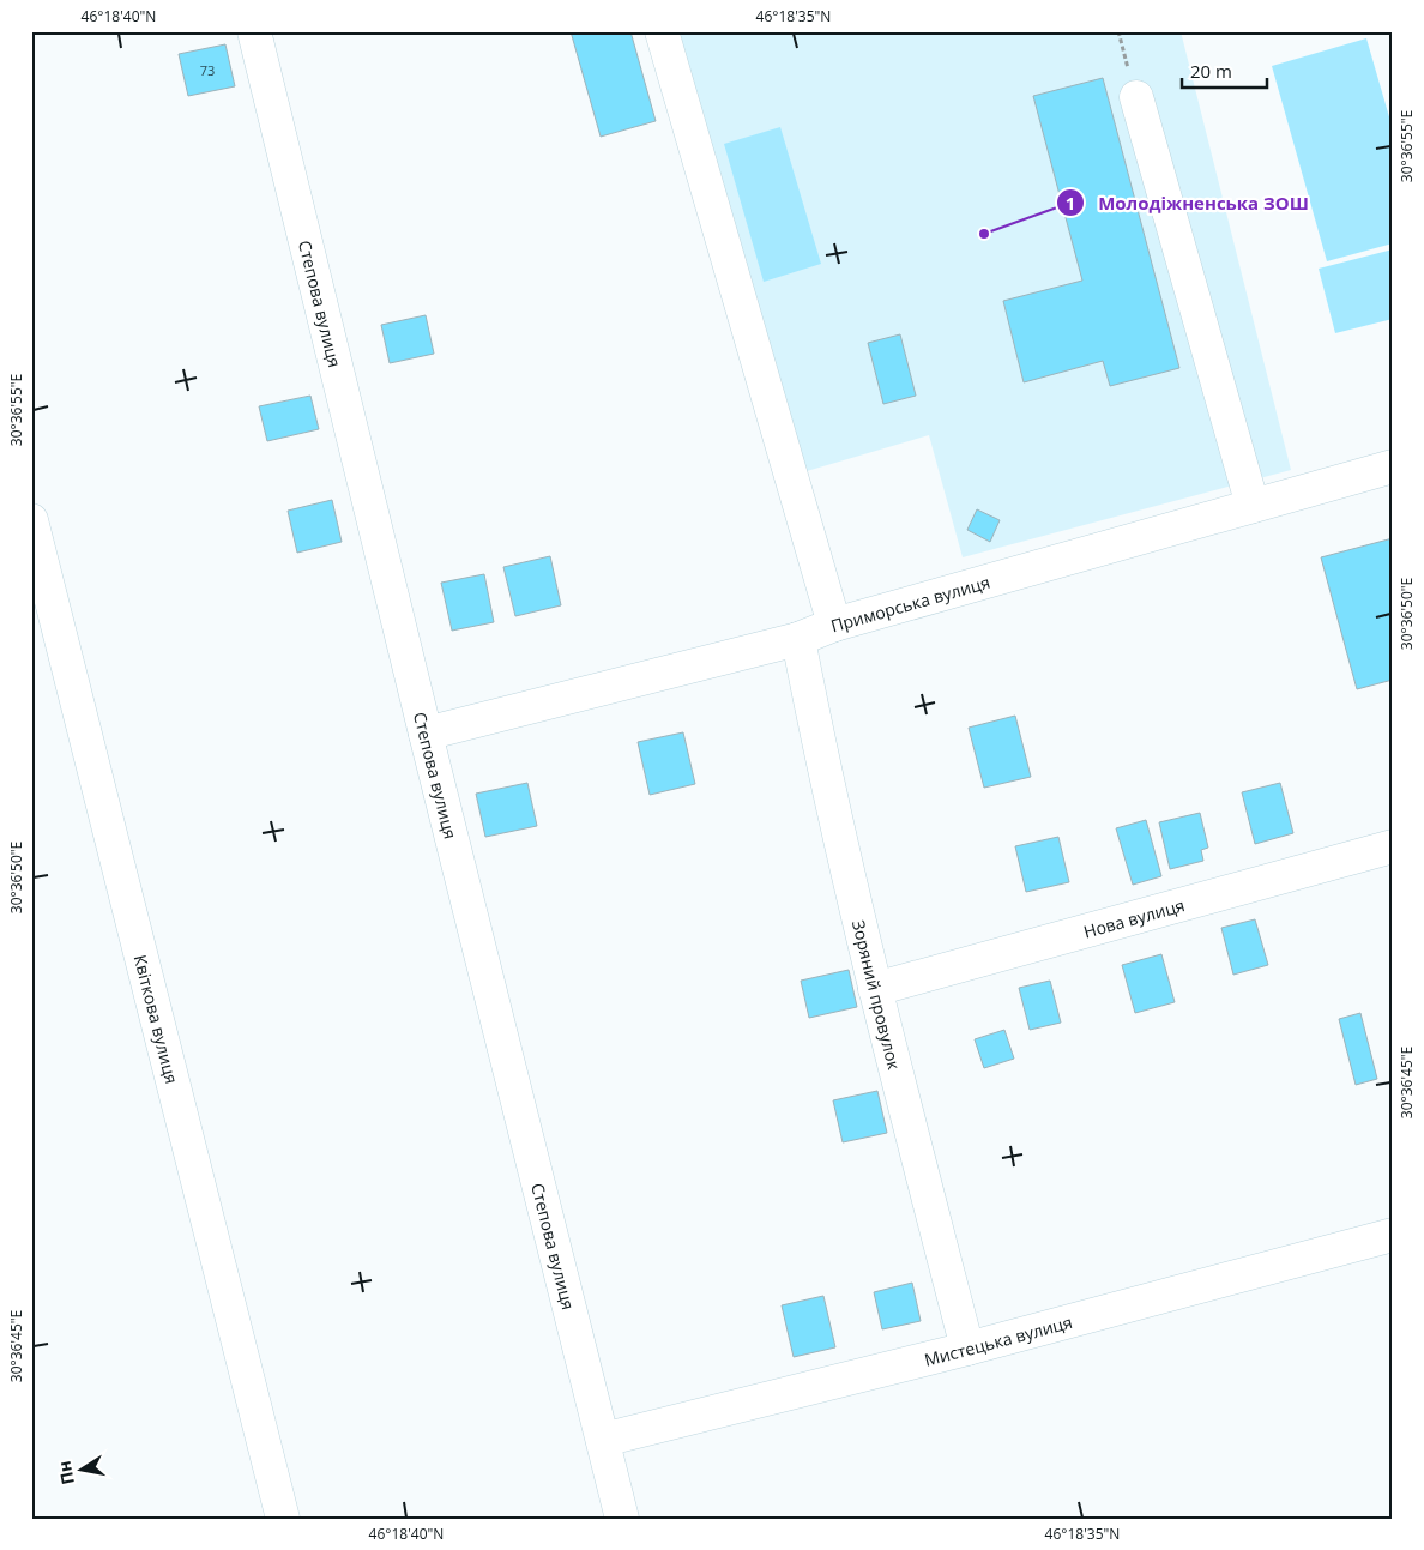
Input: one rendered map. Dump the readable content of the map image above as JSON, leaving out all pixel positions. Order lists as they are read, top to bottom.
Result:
{
  "streets": {
    "street": [
      "Степова вулиця",
      "Приморська вулиця",
      "Нова вулиця",
      "Зоряний провулок",
      "Квіткова вулиця",
      "Мистецька вулиця"
    ]
  },
  "crossings": [
    ["Степова вулиця", "Приморська вулиця"],
    ["Степова вулиця", "Мистецька вулиця"],
    ["Приморська вулиця", "Зоряний провулок"],
    ["Нова вулиця", "Зоряний провулок"],
    ["Зоряний провулок", "Мистецька вулиця"]
  ],
  "places": ["Молодіжненська ЗОШ"],
  "house_numbers": ["73"],
  "scale_bar": "20 m",
  "north": "left",
  "coordinates": [
    "46°18'40\"N",
    "46°18'35\"N",
    "30°36'55\"E",
    "30°36'50\"E",
    "30°36'45\"E"
  ]
}
